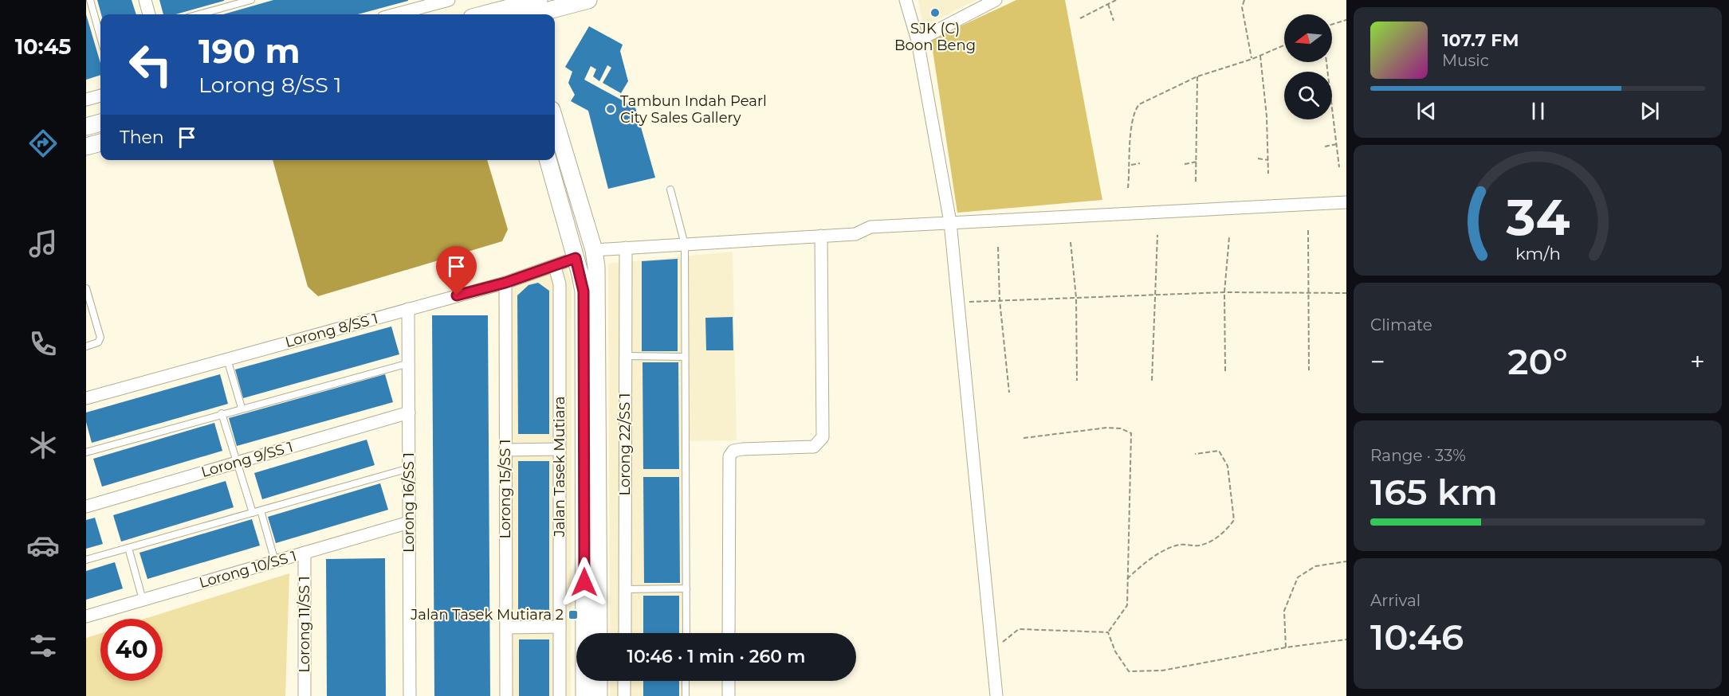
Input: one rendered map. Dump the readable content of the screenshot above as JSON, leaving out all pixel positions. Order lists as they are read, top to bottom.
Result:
{
  "streets": {
    "street": [
      "Lorong 8/SS 1",
      "Lorong 22/SS 1",
      "Lorong 9/SS 1",
      "Jalan Tasek Mutiara",
      "Lorong 15/SS 1",
      "Lorong 16/SS 1",
      "Lorong 10/SS 1",
      "Lorong 11/SS 1"
    ]
  },
  "crossings": [
    ["Lorong 8/SS 1", "Jalan Tasek Mutiara"],
    ["Lorong 8/SS 1", "Lorong 15/SS 1"],
    ["Lorong 8/SS 1", "Lorong 16/SS 1"],
    ["Lorong 9/SS 1", "Lorong 16/SS 1"],
    ["Lorong 16/SS 1", "Lorong 10/SS 1"],
    ["Lorong 10/SS 1", "Lorong 11/SS 1"]
  ],
  "places": {
    "other": ["SJK (C) Boon Beng", "Tambun Indah Pearl City Sales Gallery"],
    "transit": ["Jalan Tasek Mutiara 2"]
  },
  "north": "left",
  "page": {
    "tabs": "10:45",
    "turn": ["190 m", "Lorong 8/SS 1"],
    "song": ["107.7 FM", "Music"],
    "then": "Then",
    "tile": [
      "Climate",
      ["Range · 33%", "165 km"],
      ["Arrival", "10:46"]
    ],
    "heat": ["−", "20°", "+"],
    "limit": "40",
    "trip": "10:46 · 1 min · 260 m",
    "gauge": ["34", "km/h"]
  }
}
